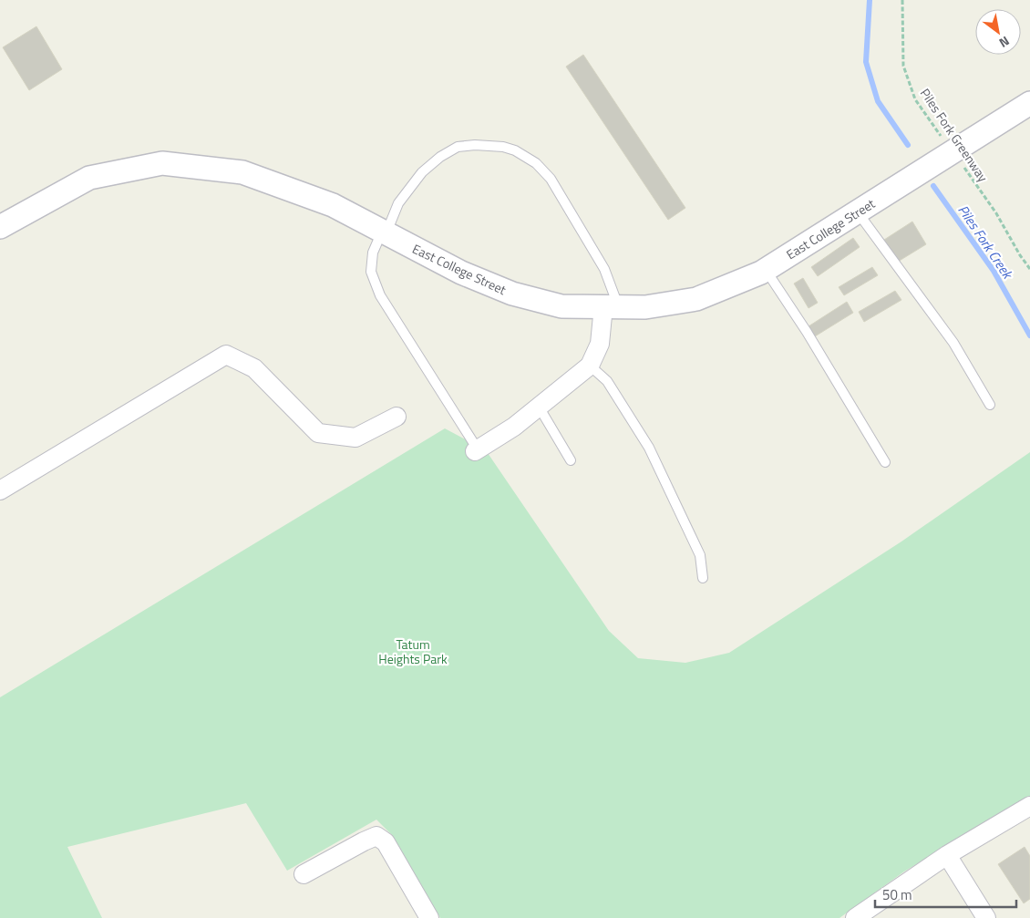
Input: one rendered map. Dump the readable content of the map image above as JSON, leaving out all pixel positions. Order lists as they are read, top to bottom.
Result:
{
  "streets": {
    "street": ["East College Street"],
    "path": ["Piles Fork Greenway"]
  },
  "crossings": [
    ["Piles Fork Greenway", "East College Street"]
  ],
  "water": ["Piles Fork Creek"],
  "parks": ["Tatum Heights Park"],
  "scale_bar": "50 m",
  "north": "bottom right"
}
